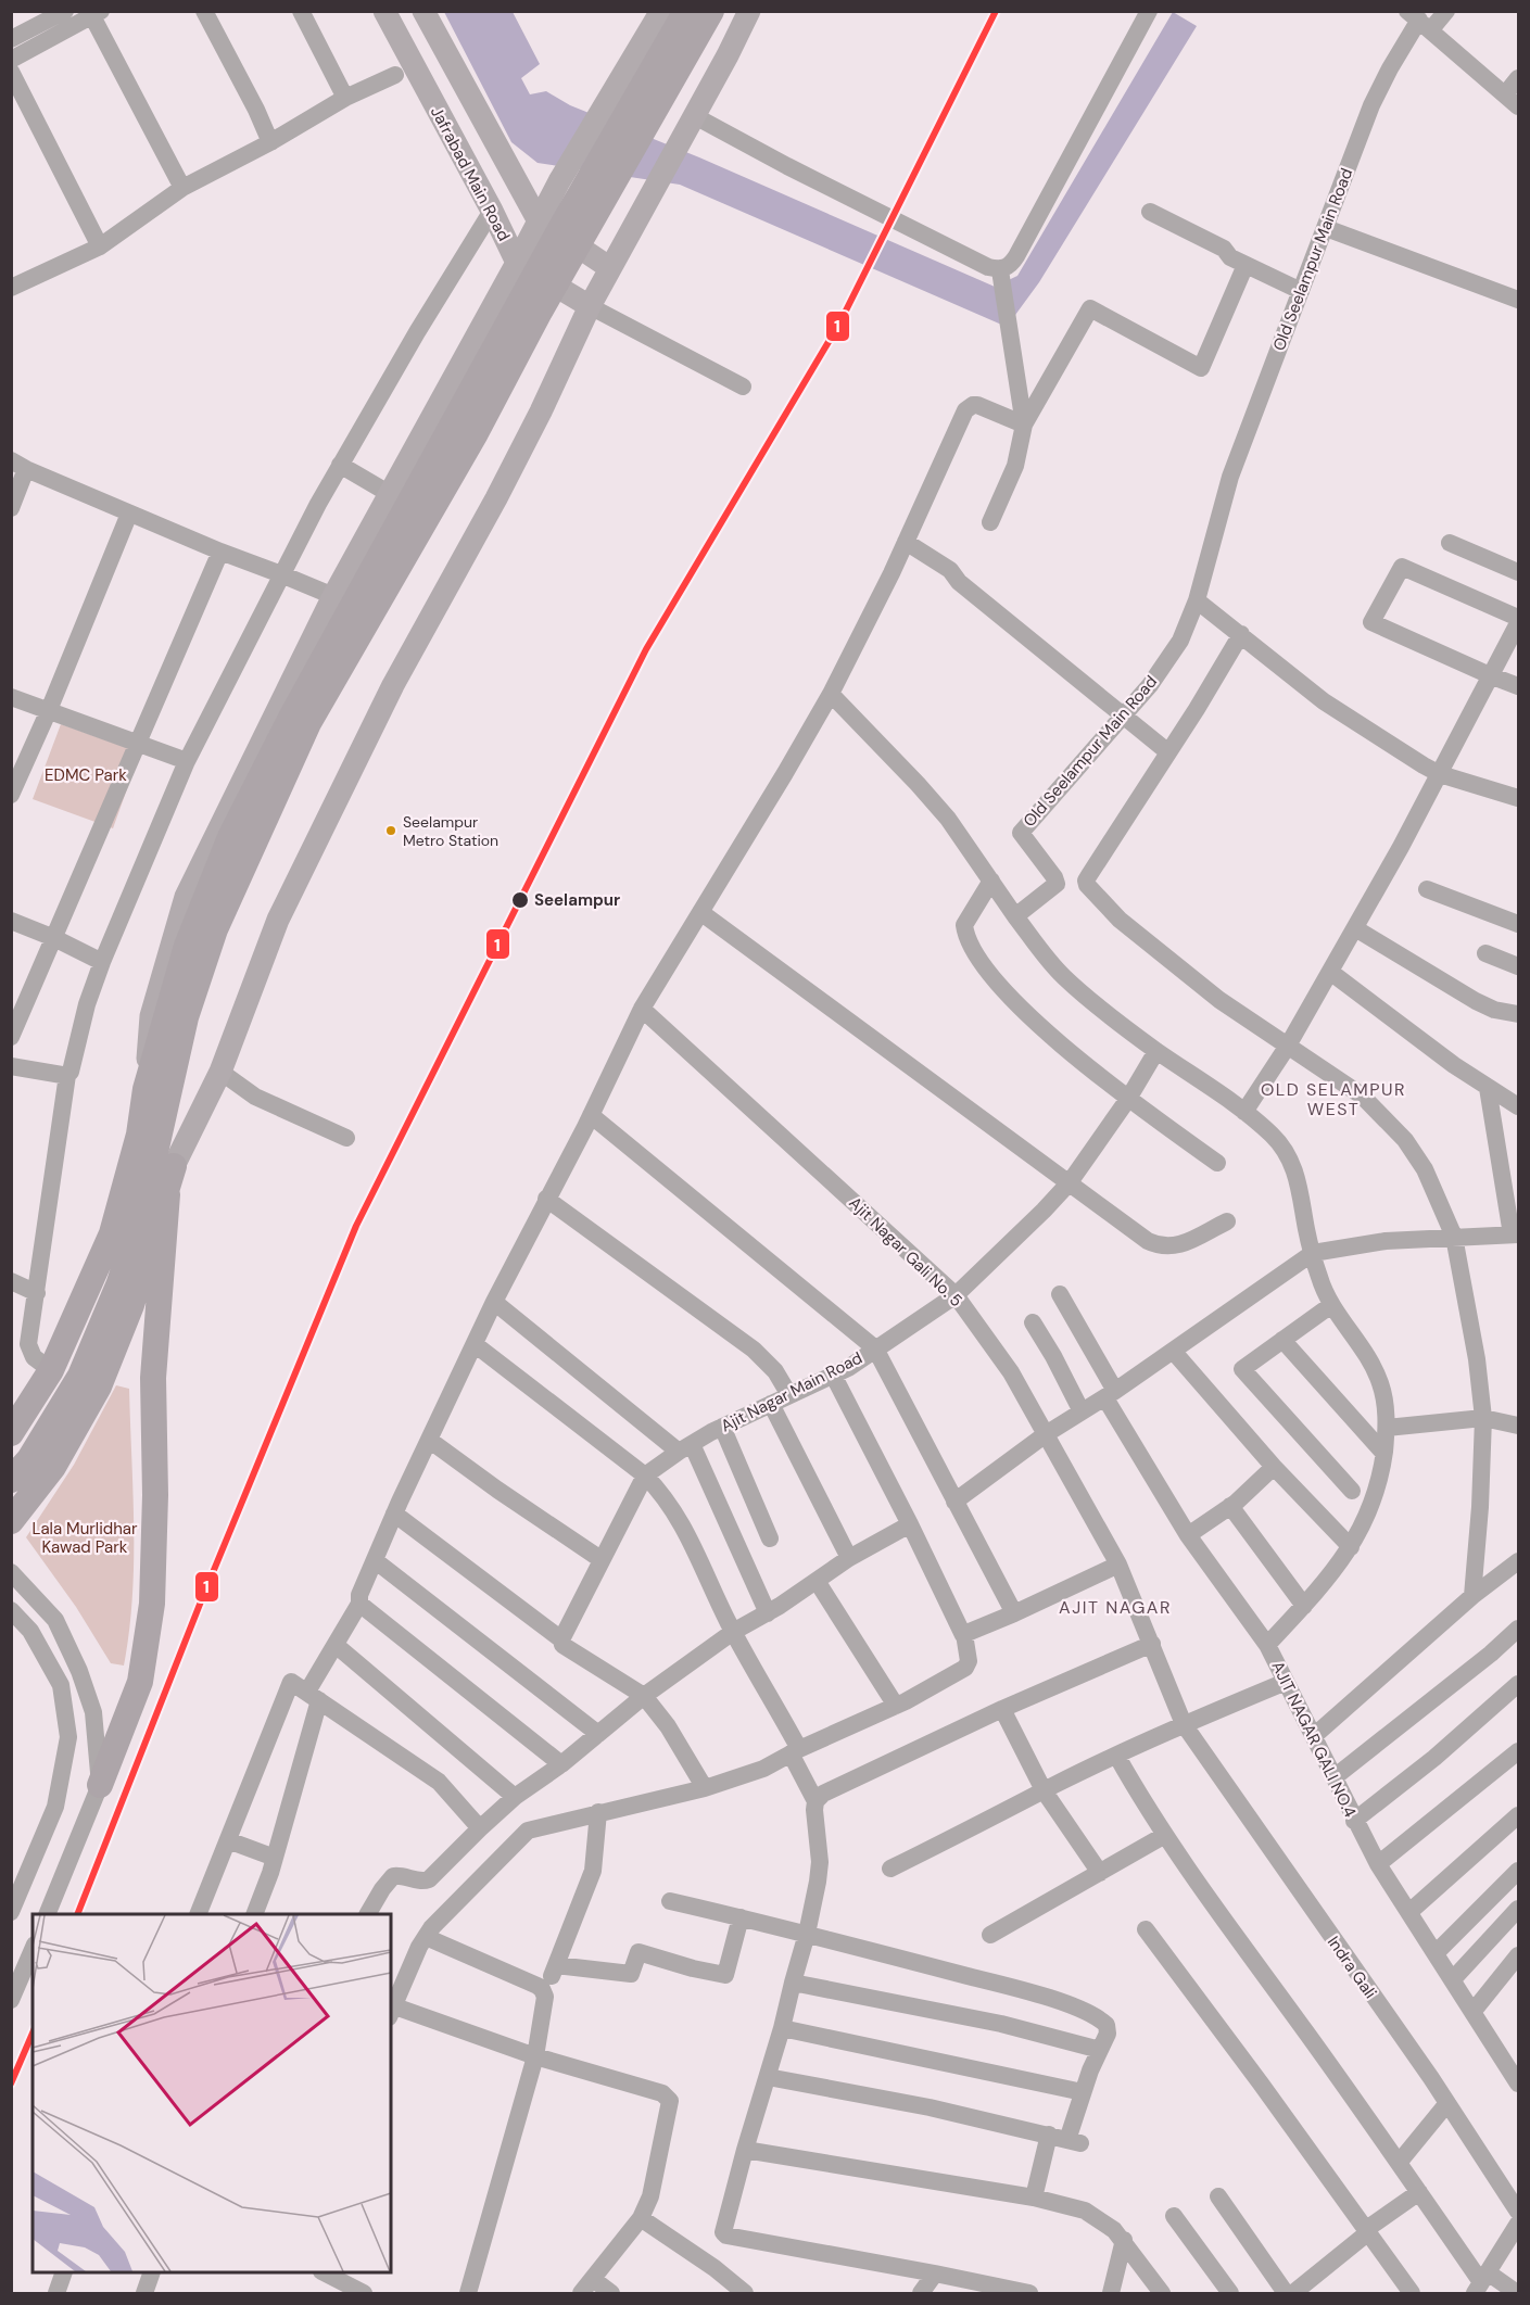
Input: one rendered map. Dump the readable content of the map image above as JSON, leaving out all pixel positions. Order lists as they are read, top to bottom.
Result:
{
  "streets": {
    "main road": ["Jafrabad Main Road"],
    "street": [
      "Old Seelampur Main Road",
      "Ajit Nagar Gali No. 5",
      "Ajit Nagar Main Road",
      "AJIT NAGAR GALI NO.4",
      "Indra Gali"
    ]
  },
  "crossings": [
    ["Ajit Nagar Gali No. 5", "Ajit Nagar Main Road"],
    ["Ajit Nagar Gali No. 5", "Indra Gali"]
  ],
  "districts": ["OLD SELAMPUR WEST", "AJIT NAGAR"],
  "parks": ["EDMC Park", "Lala Murlidhar Kawad Park"],
  "places": ["Seelampur Metro Station", "Seelampur"],
  "lines": ["transit line 1"]
}
